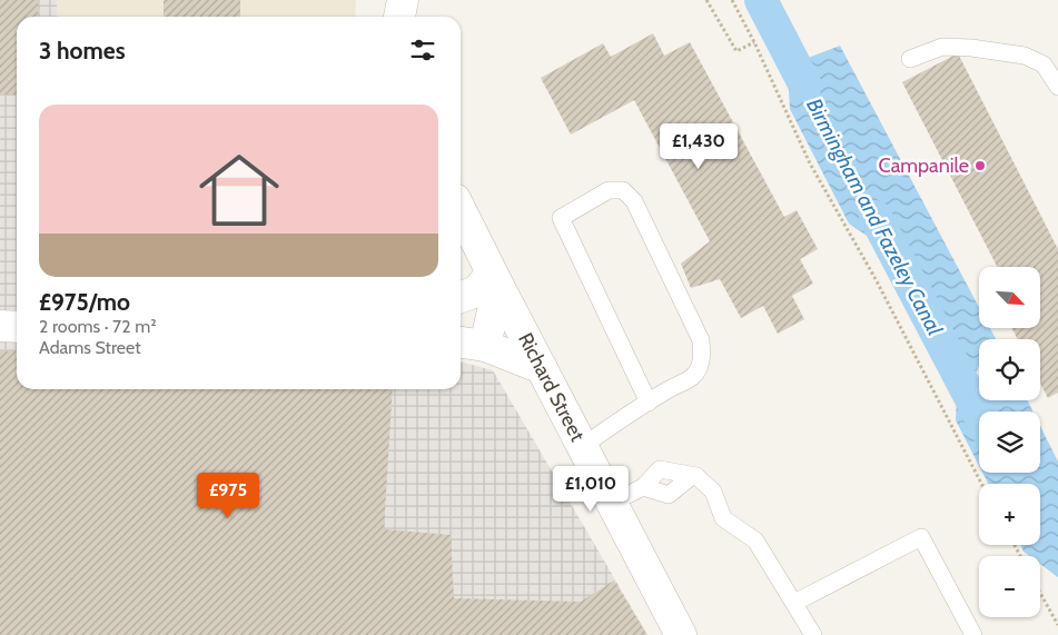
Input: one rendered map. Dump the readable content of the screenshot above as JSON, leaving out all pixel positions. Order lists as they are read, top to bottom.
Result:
{
  "streets": {
    "street": ["Richard Street"]
  },
  "water": ["Birmingham and Fazeley Canal"],
  "places": ["Campanile"],
  "north": "bottom right",
  "page": {
    "heading": "3 homes",
    "list": [
      {
        "name": "£975/mo",
        "note": "2 rooms · 72 m² · Adams Street"
      }
    ],
    "price": ["£1,430", "£1,010", "£975"],
    "map_buttons": ["+", "−"]
  }
}
